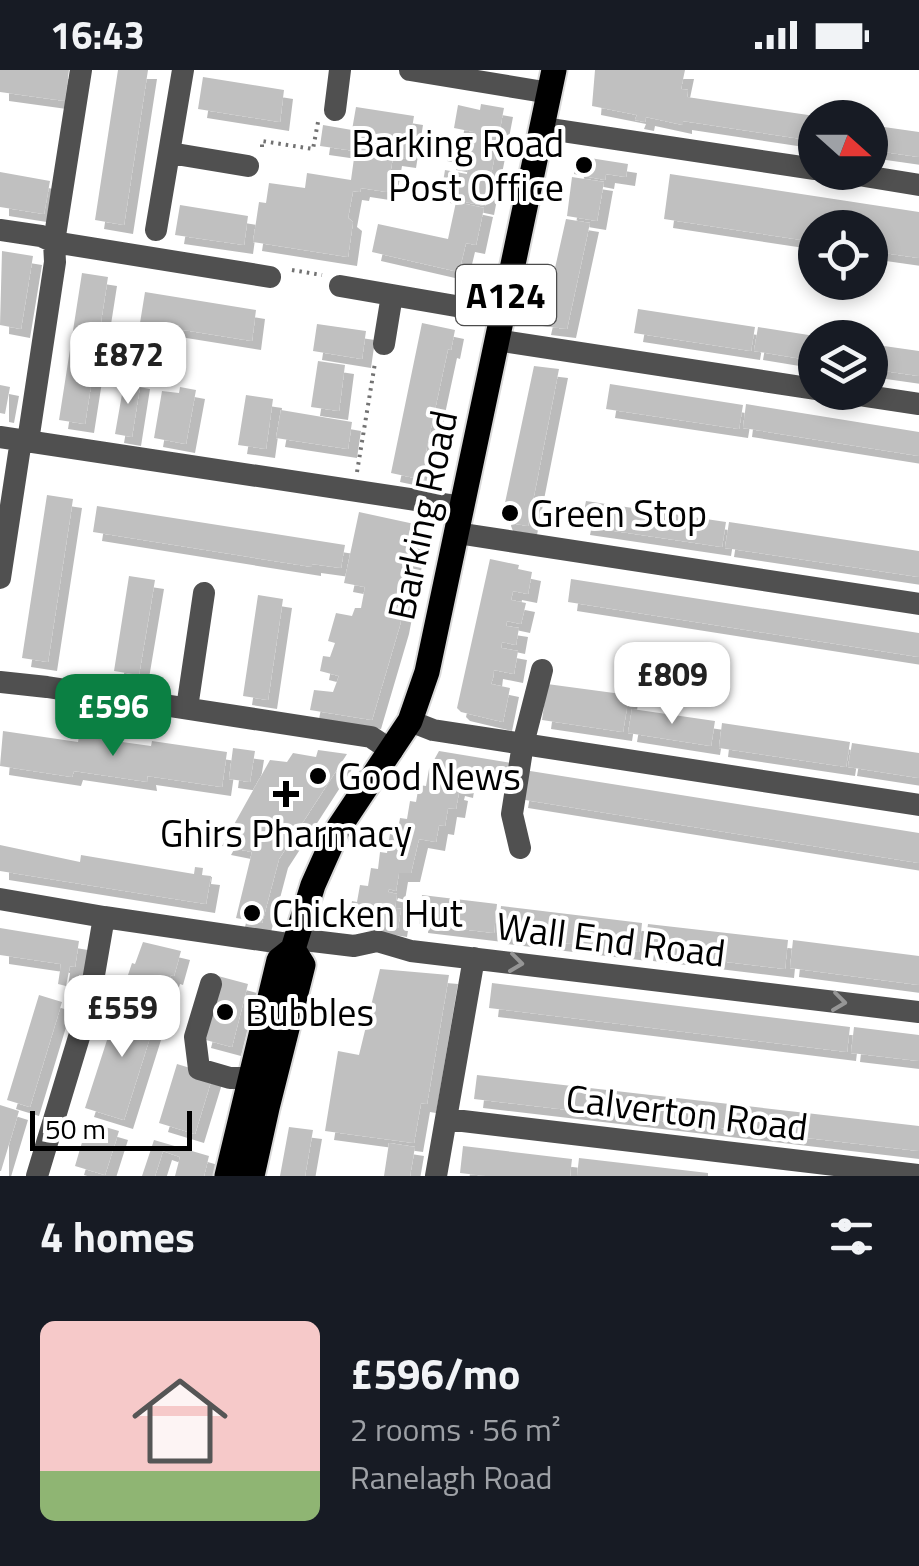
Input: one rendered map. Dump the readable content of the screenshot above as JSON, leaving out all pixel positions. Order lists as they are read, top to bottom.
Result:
{
  "streets": {
    "main road": ["A124", "Barking Road"],
    "street": ["Wall End Road", "Calverton Road"]
  },
  "crossings": [
    ["Barking Road", "Wall End Road"]
  ],
  "one_way": ["Wall End Road"],
  "places": {
    "other": [
      "Barking Road Post Office",
      "Green Stop",
      "Good News",
      "Chicken Hut",
      "Bubbles"
    ],
    "health": ["Ghirs Pharmacy"]
  },
  "scale_bar": "50 m",
  "north": "right",
  "page": {
    "status": "16:43",
    "price": [
      "£872",
      "£809",
      "£596",
      "£559"
    ],
    "scale": "50 m",
    "heading": "4 homes",
    "list": [
      {
        "name": "£596/mo",
        "note": "2 rooms · 56 m² · Ranelagh Road"
      }
    ]
  }
}
